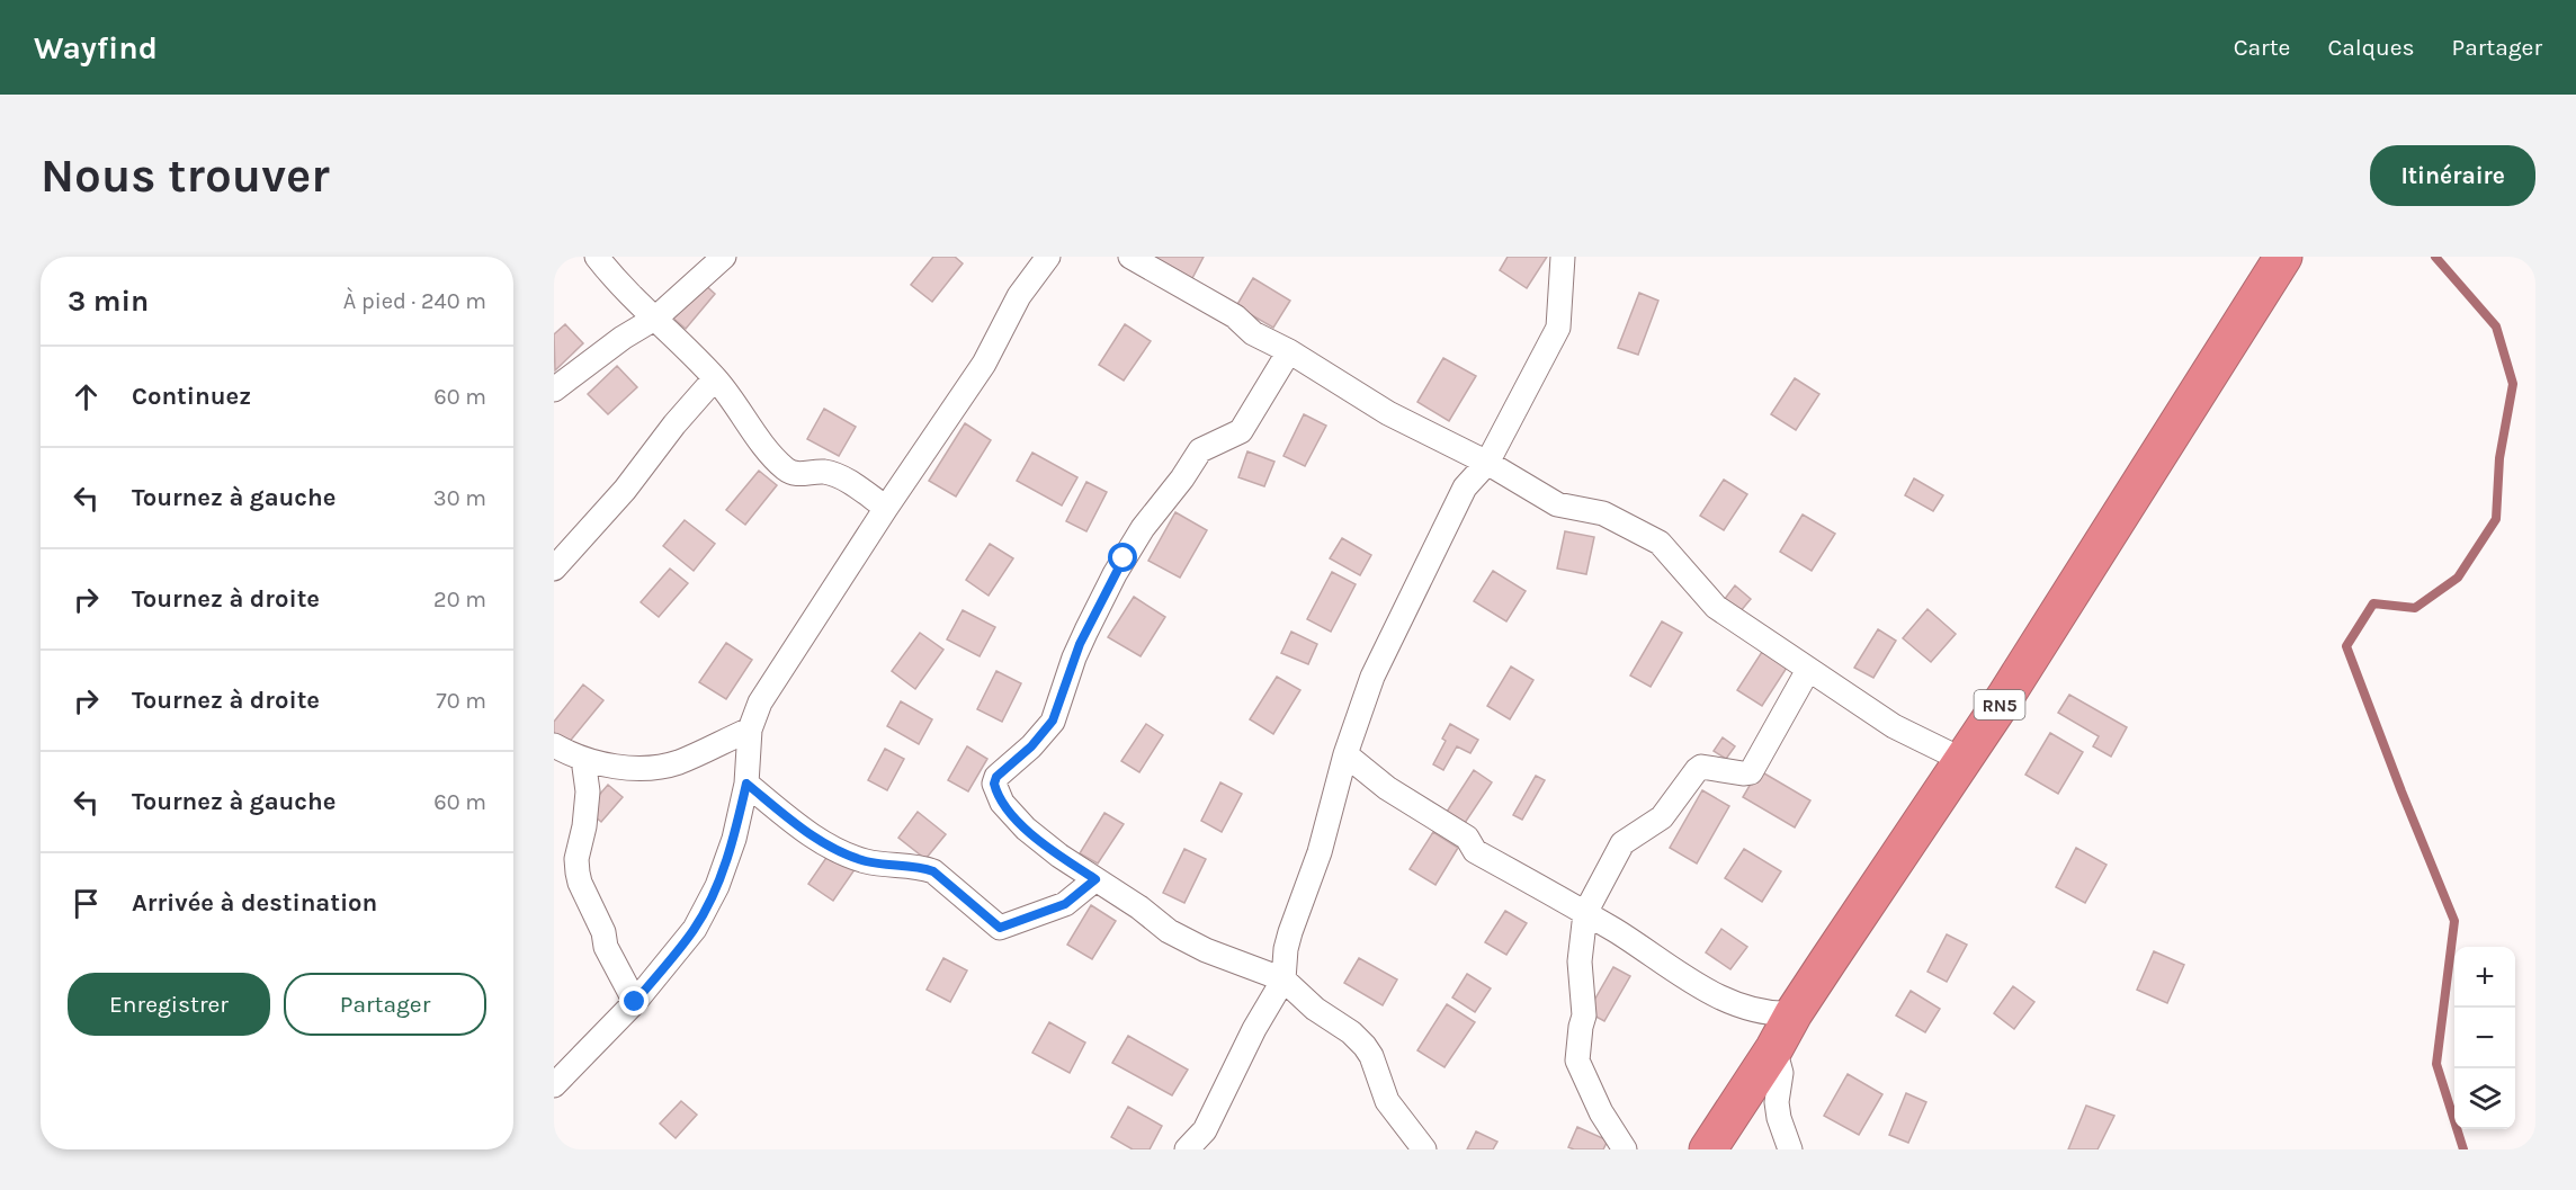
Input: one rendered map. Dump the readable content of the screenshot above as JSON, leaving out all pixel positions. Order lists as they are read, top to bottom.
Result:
{
  "streets": {
    "highway": ["RN5"]
  },
  "page": {
    "header": "Wayfind",
    "nav": ["Carte", "Calques", "Partager"],
    "buttons": [
      "Itinéraire",
      ["Enregistrer", "Partager"]
    ],
    "title": "Nous trouver",
    "heading": ["3 min", "À pied · 240 m"],
    "list": [
      ["Continuez", "60 m"],
      ["Tournez à gauche", "30 m"],
      ["Tournez à droite", "20 m"],
      ["Tournez à droite", "70 m"],
      ["Tournez à gauche", "60 m"],
      "Arrivée à destination"
    ],
    "map_buttons": ["+", "−"]
  }
}
